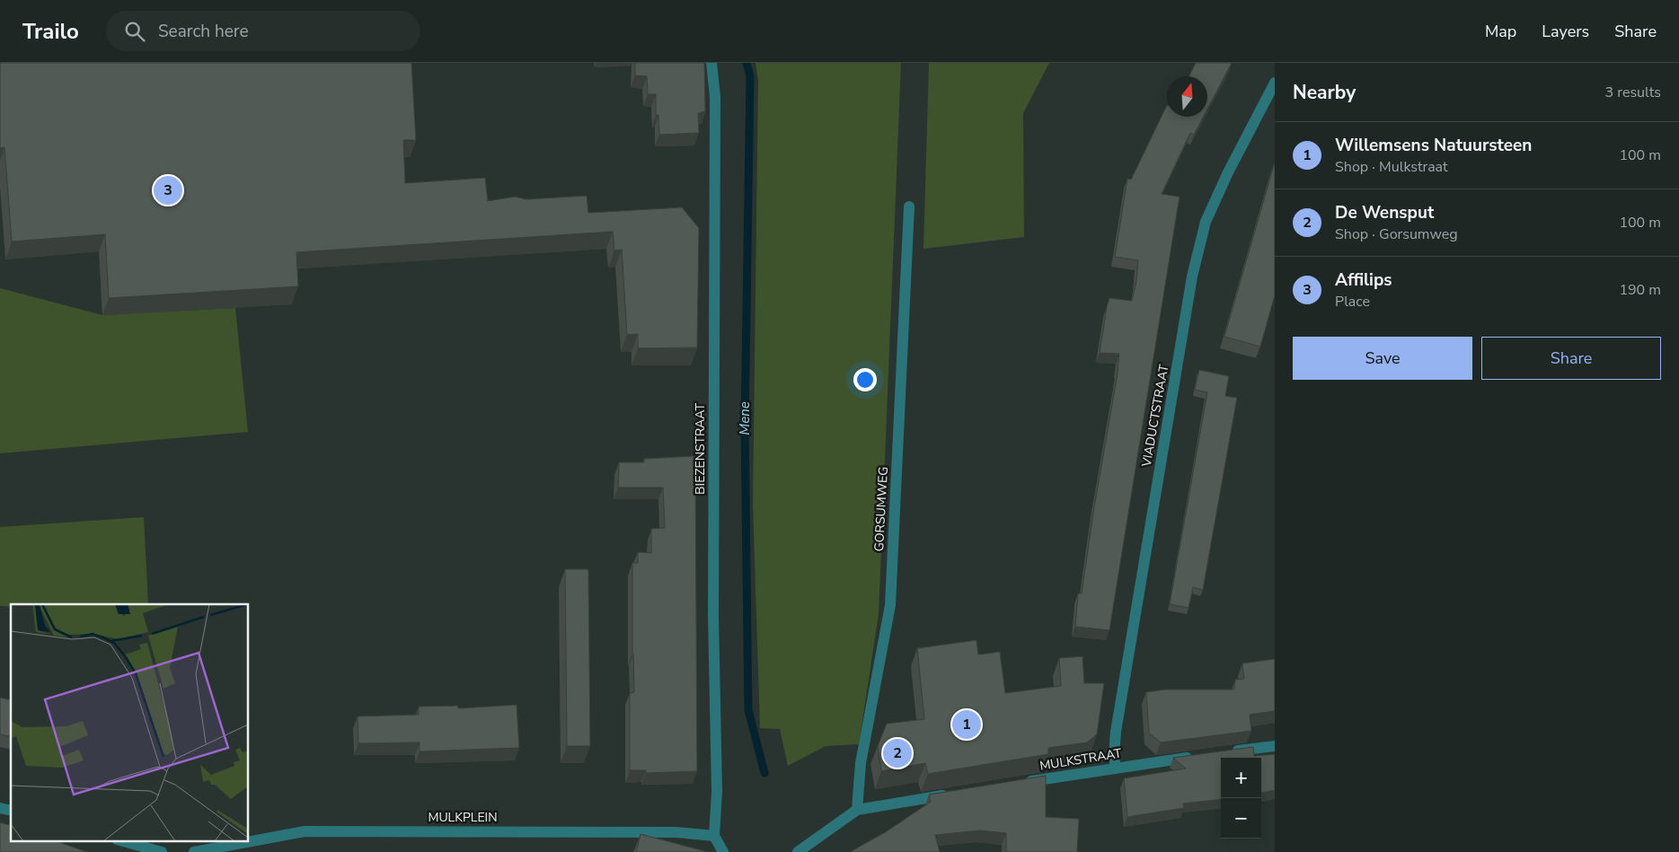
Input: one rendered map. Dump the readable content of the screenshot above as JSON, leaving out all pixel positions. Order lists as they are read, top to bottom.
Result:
{
  "streets": {
    "street": [
      "VIADUCTSTRAAT",
      "BIEZENSTRAAT",
      "GORSUMWEG",
      "MULKSTRAAT",
      "MULKPLEIN"
    ]
  },
  "crossings": [
    ["VIADUCTSTRAAT", "MULKSTRAAT"],
    ["BIEZENSTRAAT", "MULKPLEIN"]
  ],
  "water": ["Mene"],
  "north": "top",
  "page": {
    "header": "Trailo",
    "search": "Search here",
    "nav": ["Map", "Layers", "Share"],
    "heading": ["Nearby", "3 results"],
    "list": [
      {
        "mark": "1",
        "name": "Willemsens Natuursteen",
        "note": "Shop · Mulkstraat",
        "value": "100 m"
      },
      {
        "mark": "2",
        "name": "De Wensput",
        "note": "Shop · Gorsumweg",
        "value": "100 m"
      },
      {
        "mark": "3",
        "name": "Affilips",
        "note": "Place",
        "value": "190 m"
      }
    ],
    "pins": ["3", "1", "2"],
    "buttons": ["Save", "Share"],
    "map_buttons": ["+", "−"]
  }
}
